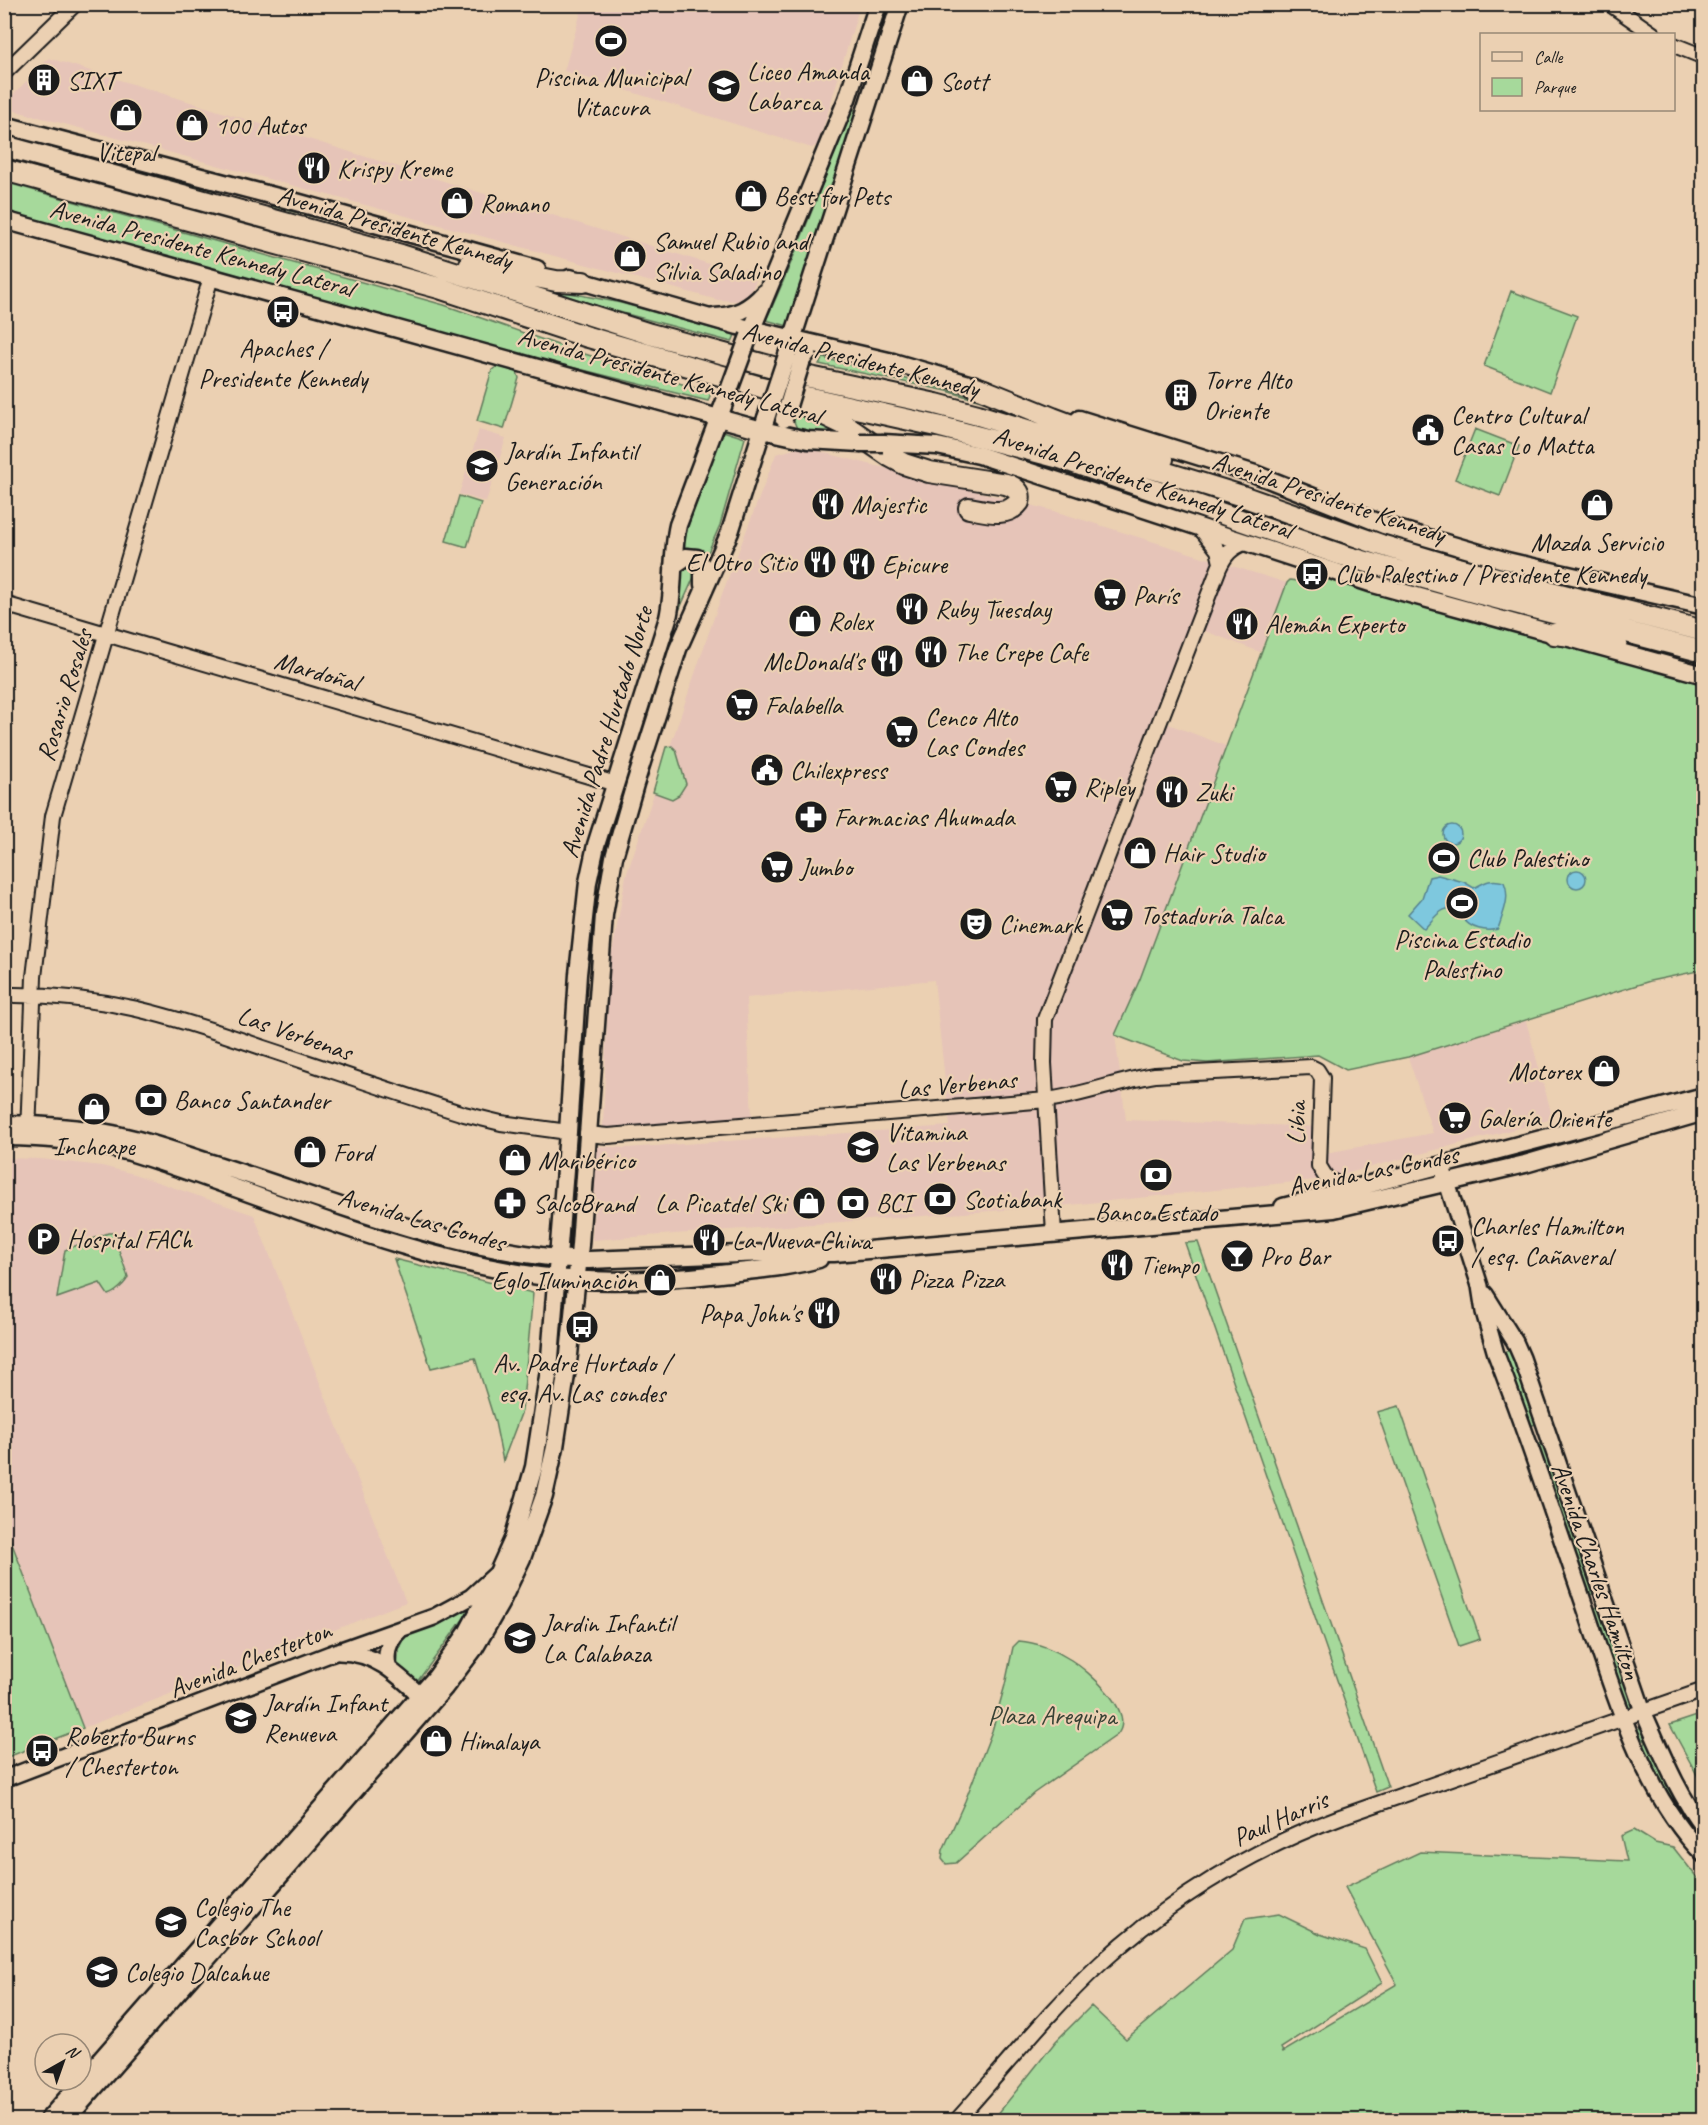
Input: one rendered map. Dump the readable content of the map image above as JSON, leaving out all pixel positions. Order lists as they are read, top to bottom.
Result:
{
  "streets": {
    "highway": ["Avenida Presidente Kennedy"],
    "main road": [
      "Avenida Presidente Kennedy Lateral",
      "Avenida Padre Hurtado Norte",
      "Avenida Las Condes",
      "Avenida Charles Hamilton",
      "Avenida Chesterton"
    ],
    "street": [
      "Mardoñal",
      "Rosario Rosales",
      "Las Verbenas",
      "Libia",
      "Paul Harris"
    ]
  },
  "crossings": [
    ["Avenida Presidente Kennedy Lateral", "Rosario Rosales"],
    ["Avenida Presidente Kennedy Lateral", "Avenida Padre Hurtado Norte"],
    ["Mardoñal", "Rosario Rosales"],
    ["Mardoñal", "Avenida Padre Hurtado Norte"],
    ["Rosario Rosales", "Las Verbenas"],
    ["Rosario Rosales", "Avenida Las Condes"],
    ["Avenida Padre Hurtado Norte", "Las Verbenas"],
    ["Avenida Padre Hurtado Norte", "Avenida Las Condes"],
    ["Avenida Padre Hurtado Norte", "Avenida Chesterton"],
    ["Las Verbenas", "Libia"],
    ["Libia", "Avenida Las Condes"],
    ["Avenida Las Condes", "Avenida Charles Hamilton"],
    ["Avenida Charles Hamilton", "Paul Harris"]
  ],
  "parks": ["Plaza Arequipa"],
  "places": {
    "sports": ["Piscina Municipal Vitacura", "Club Palestino", "Piscina Estadio Palestino"],
    "building": ["SIXT", "Torre Alto Oriente"],
    "shop": [
      "Scott",
      "Vitepal",
      "100 Autos",
      "Best for Pets",
      "Romano",
      "Samuel Rubio and Silvia Saladino",
      "Mazda Servicio",
      "Rolex",
      "Hair Studio",
      "Motorex",
      "Inchcape",
      "Ford",
      "Maribérico",
      "La Picatdel Ski",
      "Eglo Iluminación",
      "Himalaya"
    ],
    "school or university": [
      "Liceo Amanda Labarca",
      "Jardín Infantil Generación",
      "Vitamina Las Verbenas",
      "Jardin Infantil La Calabaza",
      "Jardín Infant Renueva",
      "Colegio The Casbor School",
      "Colegio Dalcahue"
    ],
    "restaurant": [
      "Krispy Kreme",
      "Majestic",
      "El Otro Sitio",
      "Epicure",
      "Ruby Tuesday",
      "Alemán Experto",
      "The Crepe Cafe",
      "McDonald's",
      "Zuki",
      "La Nueva China",
      "Tiempo",
      "Pizza Pizza",
      "Papa John's"
    ],
    "bus stop": [
      "Apaches / Presidente Kennedy",
      "Club Palestino / Presidente Kennedy",
      "Charles Hamilton / esq. Cañaveral",
      "Av. Padre Hurtado / esq. Av. Las condes",
      "Roberto Burns / Chesterton"
    ],
    "public building": ["Centro Cultural Casas Lo Matta", "Chilexpress"],
    "supermarket": [
      "París",
      "Falabella",
      "Cenco Alto Las Condes",
      "Ripley",
      "Jumbo",
      "Tostaduría Talca",
      "Galería Oriente"
    ],
    "pharmacy": ["Farmacias Ahumada", "SalcoBrand"],
    "theatre": ["Cinemark"],
    "bank": [
      "Banco Santander",
      "Banco Estado",
      "Scotiabank",
      "BCI"
    ],
    "parking": ["Hospital FACh"],
    "bar": ["Pro Bar"]
  },
  "legend": ["Calle", "Parque"],
  "north": "top right"
}
